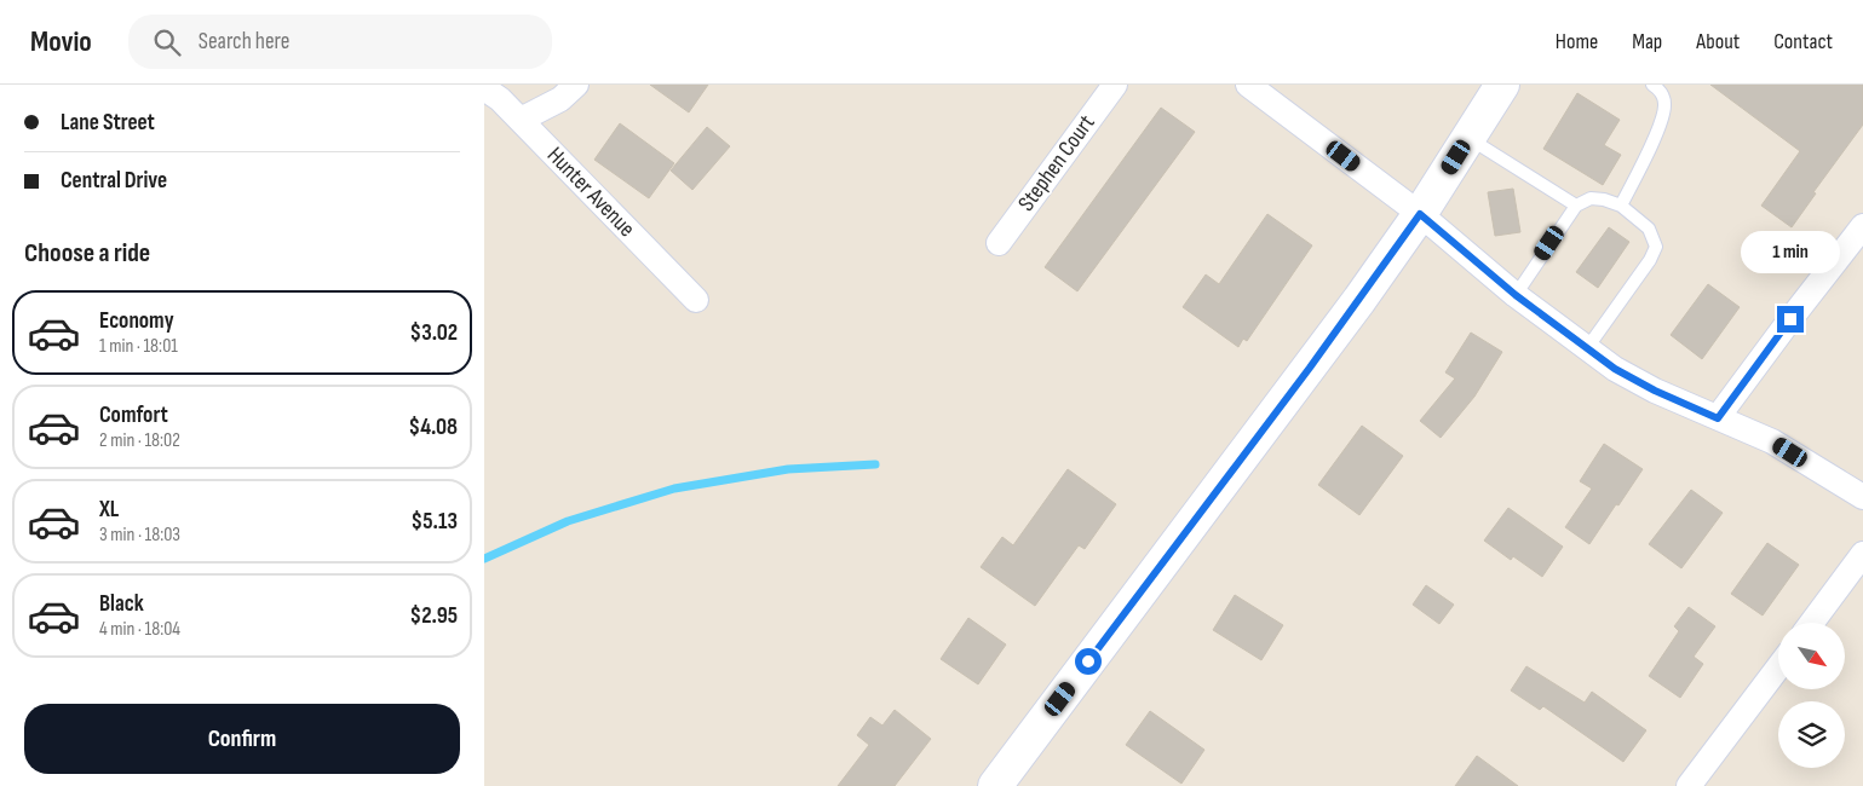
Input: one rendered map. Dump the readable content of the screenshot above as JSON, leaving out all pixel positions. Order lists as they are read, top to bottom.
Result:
{
  "streets": {
    "street": ["Stephen Court", "Hunter Avenue"]
  },
  "north": "bottom right",
  "page": {
    "header": "Movio",
    "search": "Search here",
    "nav": [
      "Home",
      "Map",
      "About",
      "Contact"
    ],
    "banner": ["Lane Street", "Central Drive"],
    "heading": "Choose a ride",
    "bubble": "1 min",
    "list": [
      {
        "name": "Economy",
        "note": "1 min · 18:01",
        "value": "$3.02"
      },
      {
        "name": "Comfort",
        "note": "2 min · 18:02",
        "value": "$4.08"
      },
      {
        "name": "XL",
        "note": "3 min · 18:03",
        "value": "$5.13"
      },
      {
        "name": "Black",
        "note": "4 min · 18:04",
        "value": "$2.95"
      }
    ],
    "buttons": "Confirm"
  }
}
